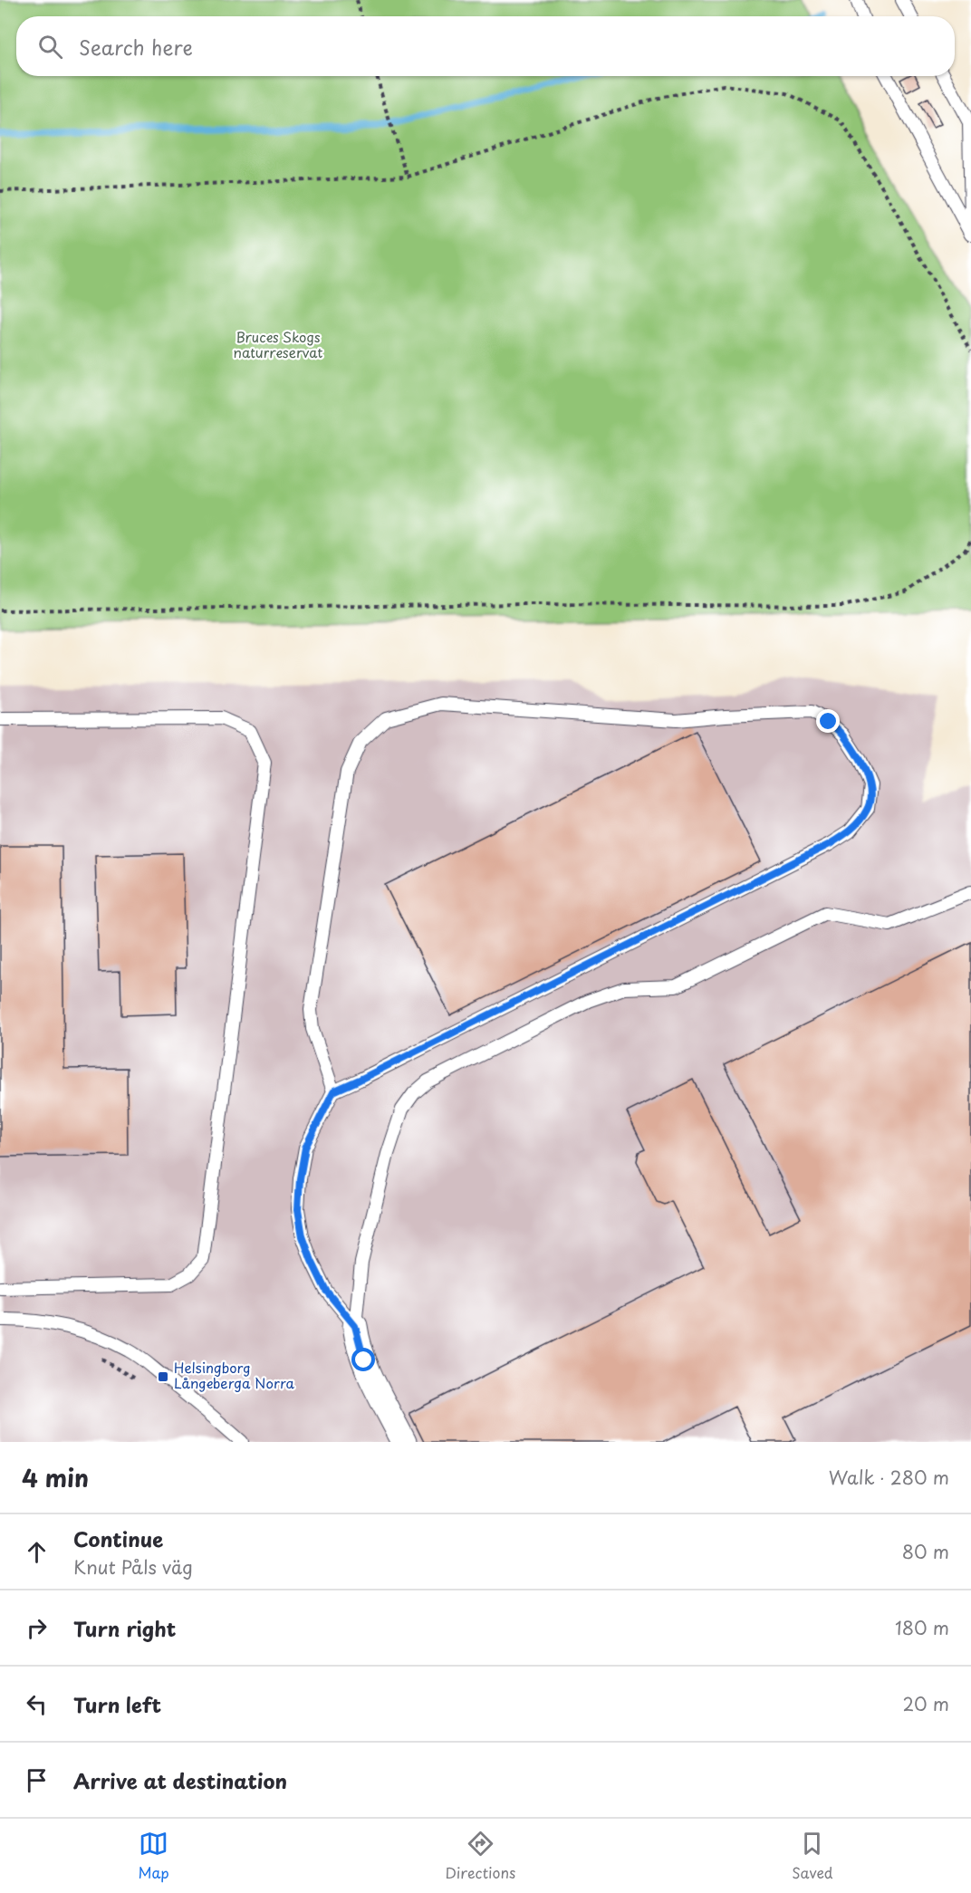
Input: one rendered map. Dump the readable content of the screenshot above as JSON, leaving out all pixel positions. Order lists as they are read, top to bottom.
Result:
{
  "parks": ["Bruces Skogs naturreservat"],
  "places": {
    "transit": ["Helsingborg Långeberga Norra"]
  },
  "page": {
    "search": "Search here",
    "heading": ["4 min", "Walk · 280 m"],
    "list": [
      ["Continue", "Knut Påls väg", "80 m"],
      ["Turn right", "180 m"],
      ["Turn left", "20 m"],
      "Arrive at destination"
    ],
    "nav": ["Map", "Directions", "Saved"]
  }
}
